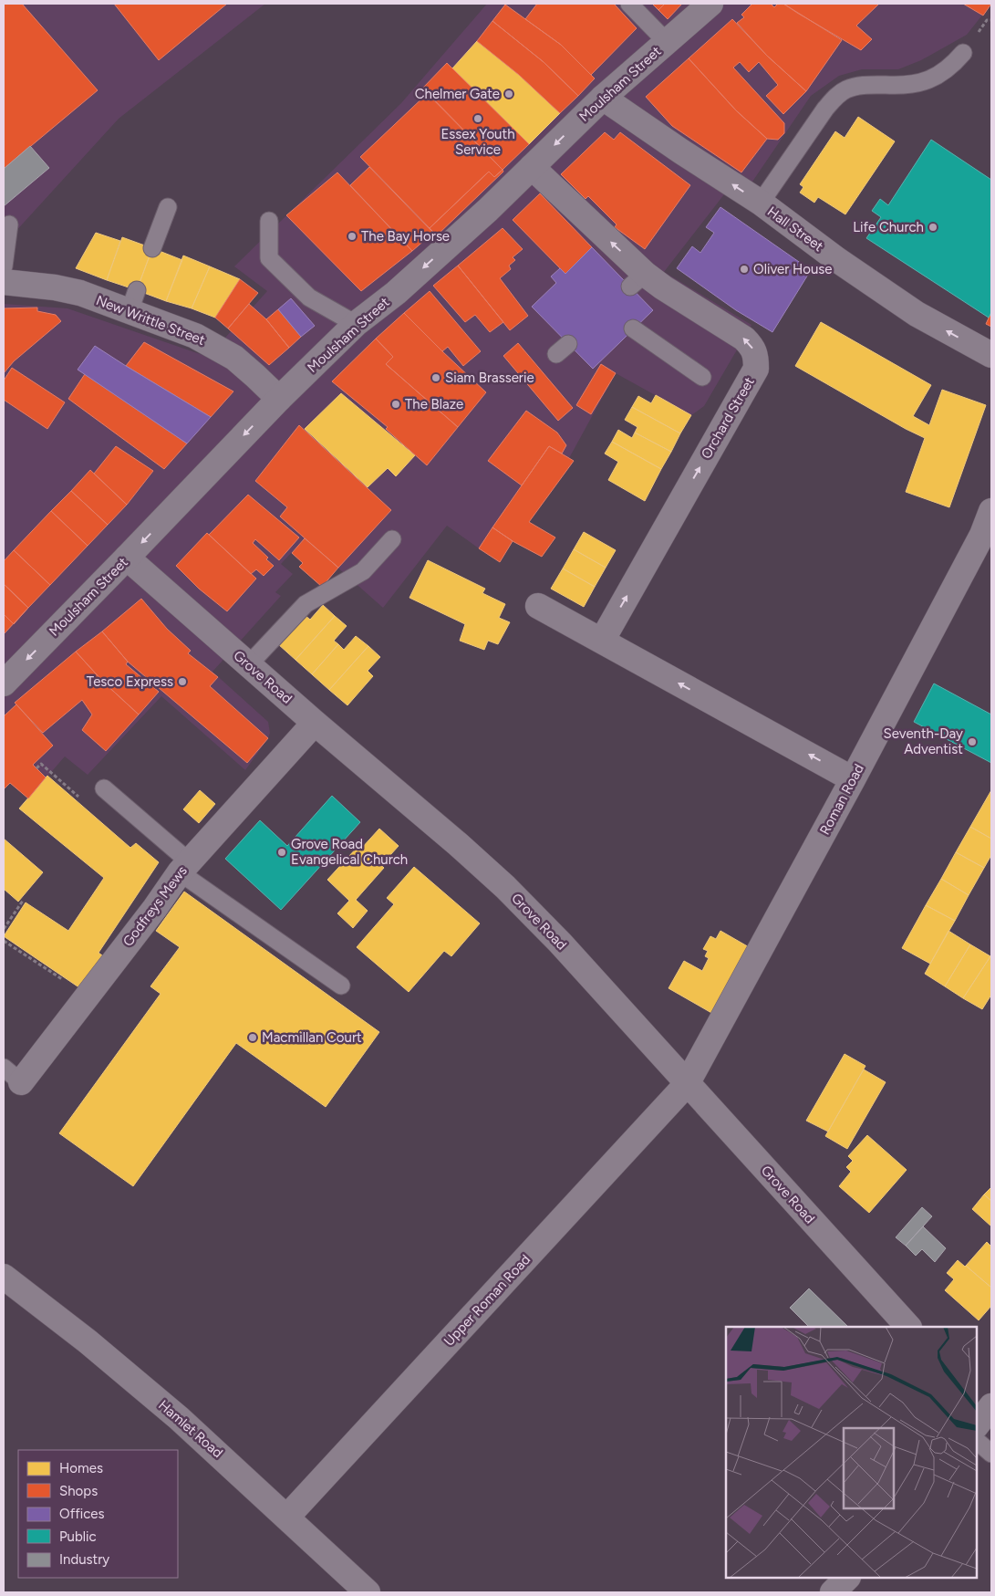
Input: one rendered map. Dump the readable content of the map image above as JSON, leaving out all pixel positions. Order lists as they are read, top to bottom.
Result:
{
  "streets": {
    "street": [
      "Moulsham Street",
      "Hall Street",
      "New Writtle Street",
      "Orchard Street",
      "Grove Road",
      "Roman Road",
      "Godfreys Mews",
      "Upper Roman Road",
      "Hamlet Road"
    ]
  },
  "crossings": [
    ["Moulsham Street", "Hall Street"],
    ["Moulsham Street", "New Writtle Street"],
    ["Moulsham Street", "Orchard Street"],
    ["Moulsham Street", "Grove Road"],
    ["Grove Road", "Roman Road"],
    ["Grove Road", "Godfreys Mews"],
    ["Grove Road", "Upper Roman Road"],
    ["Roman Road", "Upper Roman Road"],
    ["Upper Roman Road", "Hamlet Road"]
  ],
  "one_way": ["Moulsham Street", "Hall Street"],
  "places": [
    "Chelmer Gate",
    "Essex Youth Service",
    "Life Church",
    "The Bay Horse",
    "Oliver House",
    "Siam Brasserie",
    "The Blaze",
    "Tesco Express",
    "Seventh-Day Adventist",
    "Grove Road Evangelical Church",
    "Macmillan Court"
  ],
  "legend": [
    "Homes",
    "Shops",
    "Offices",
    "Public",
    "Industry"
  ]
}
